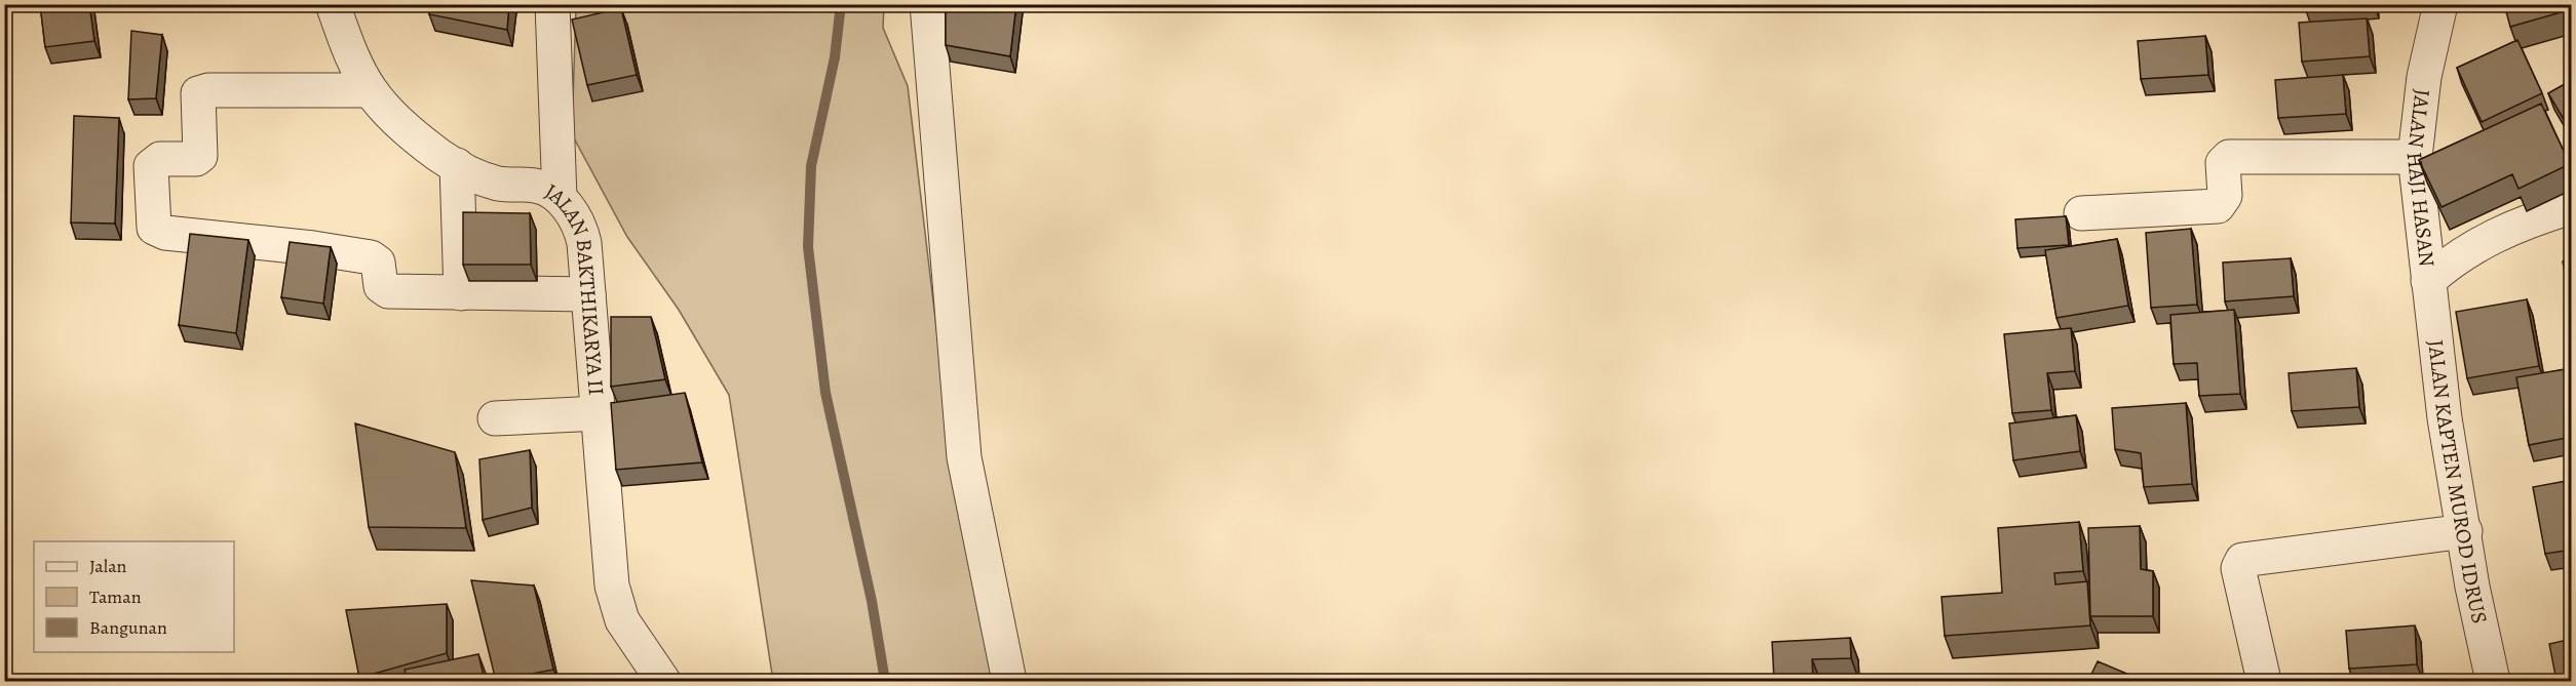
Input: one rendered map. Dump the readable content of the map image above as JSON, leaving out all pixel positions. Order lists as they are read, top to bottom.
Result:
{
  "streets": {
    "street": ["JALAN HAJI HASAN", "JALAN BAKTHIKARYA II", "JALAN KAPTEN MUROD IDRUS"]
  },
  "crossings": [
    ["JALAN HAJI HASAN", "JALAN KAPTEN MUROD IDRUS"]
  ],
  "legend": ["Jalan", "Taman", "Bangunan"]
}
